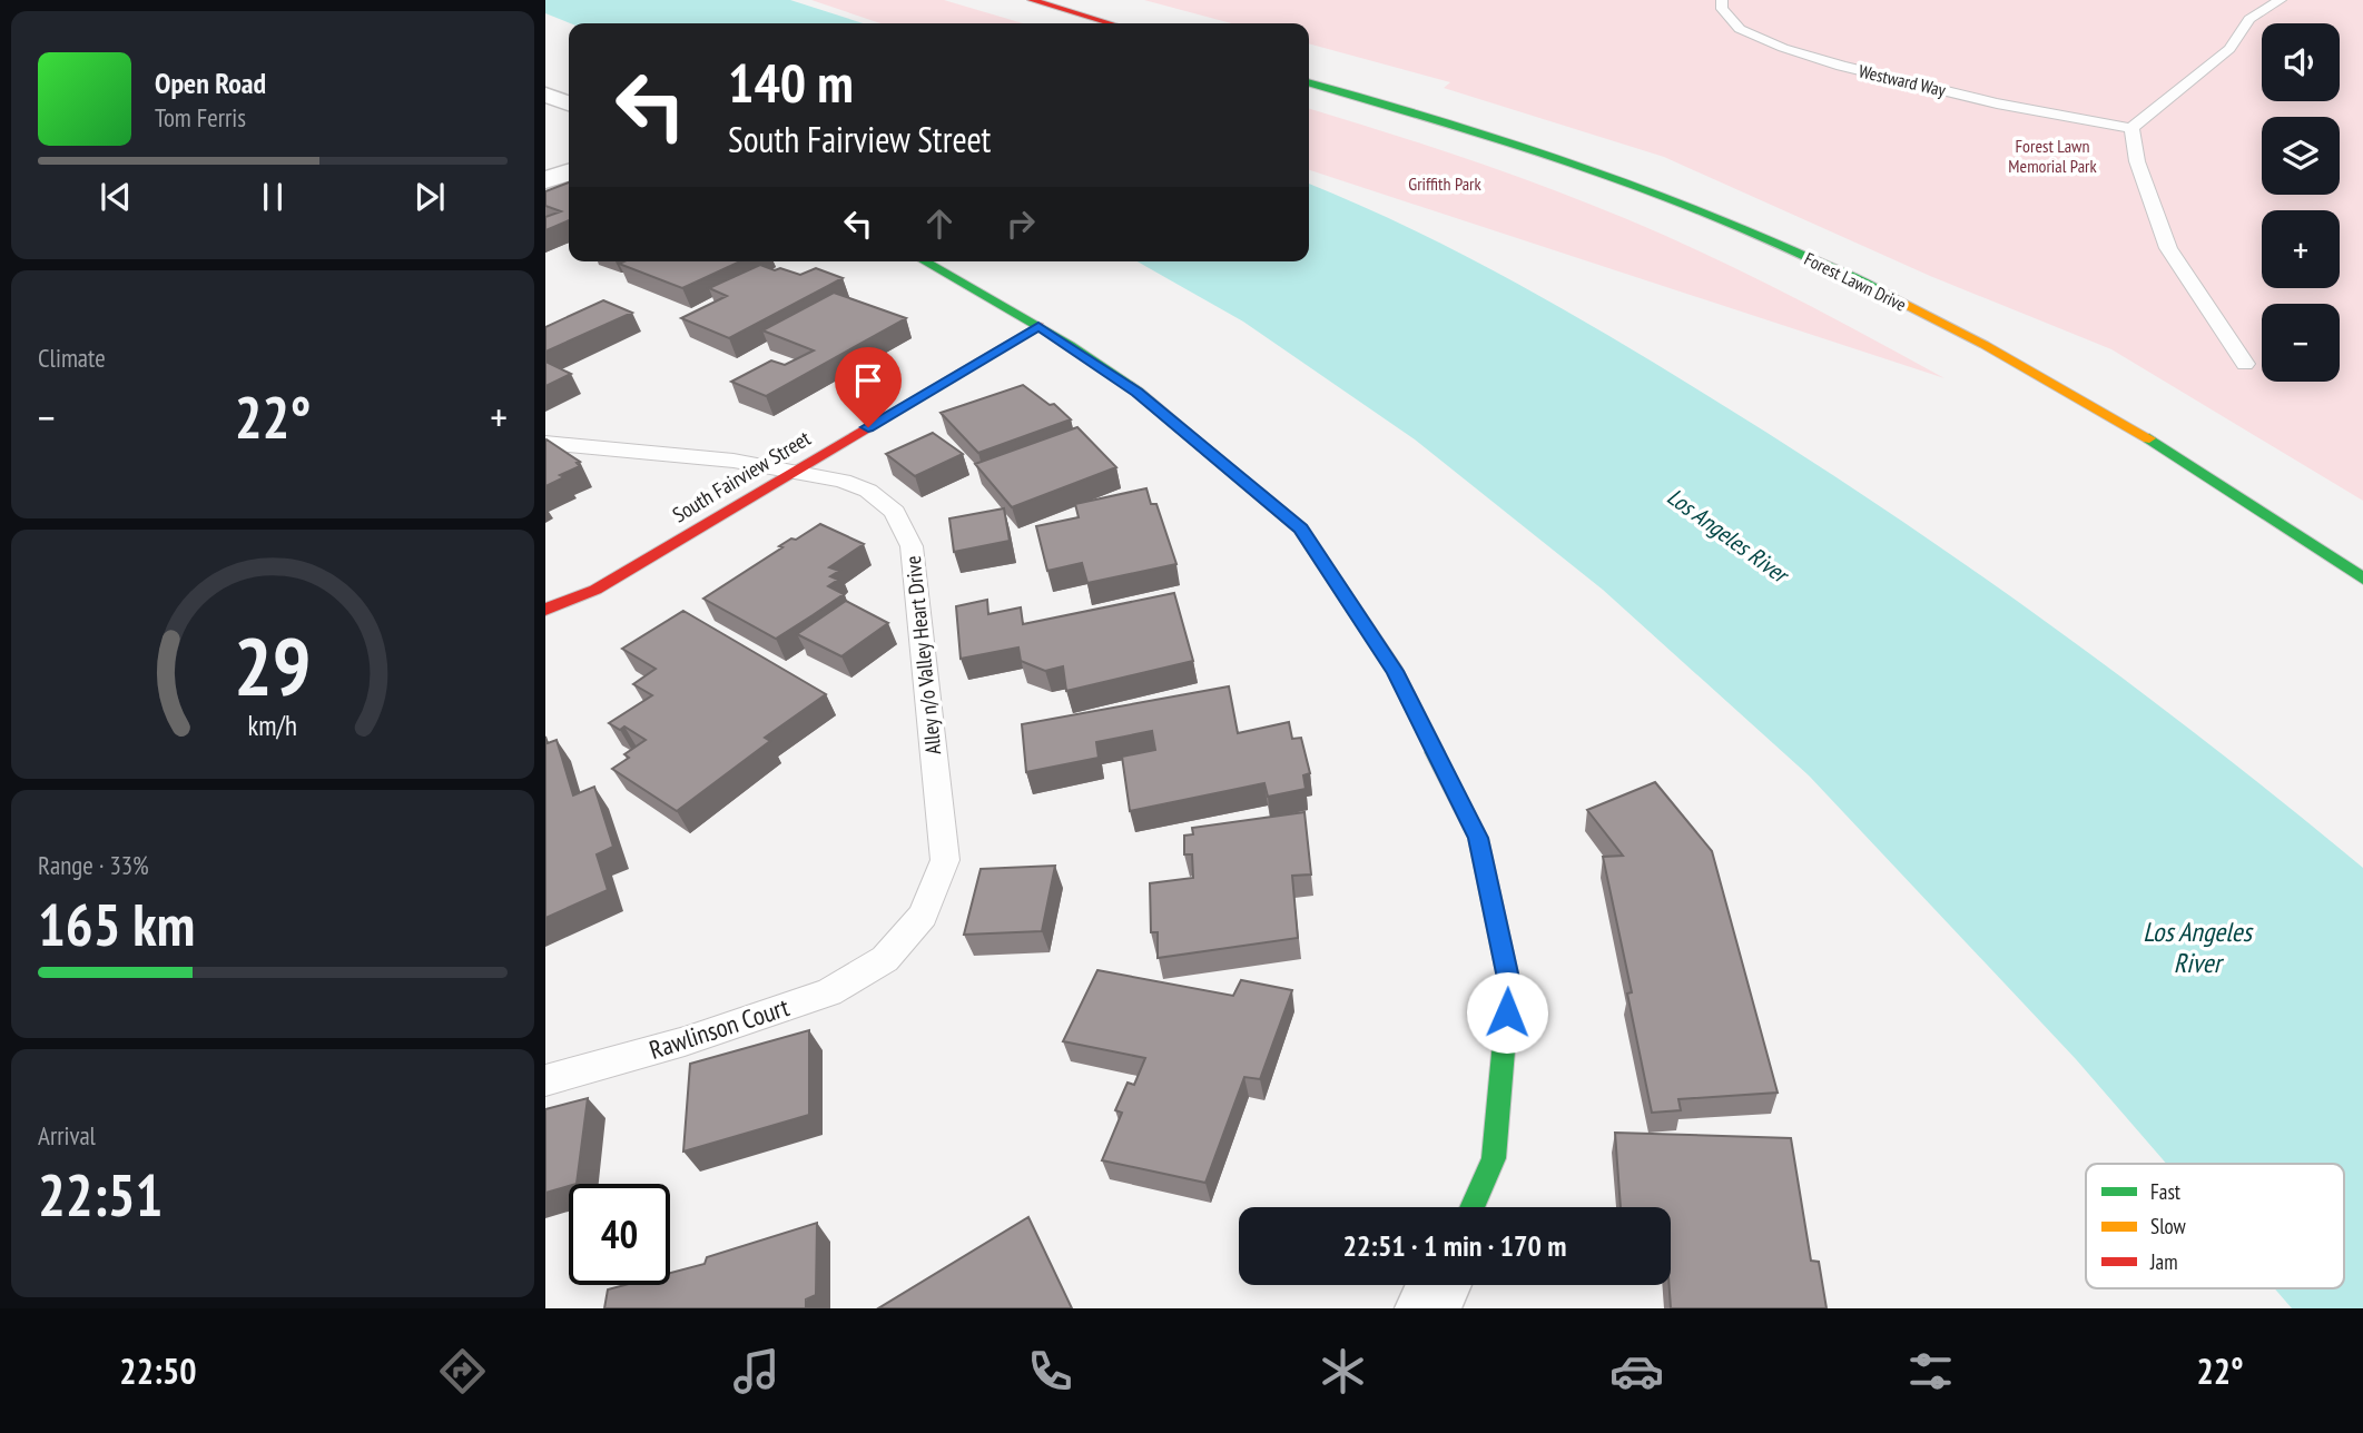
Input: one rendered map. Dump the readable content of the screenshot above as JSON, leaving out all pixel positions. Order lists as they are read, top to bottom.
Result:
{
  "streets": {
    "street": ["Forest Lawn Drive", "South Fairview Street"],
    "lane": ["Westward Way", "Alley n/o Valley Heart Drive", "Rawlinson Court"]
  },
  "crossings": [
    ["South Fairview Street", "Alley n/o Valley Heart Drive"],
    ["Alley n/o Valley Heart Drive", "Rawlinson Court"]
  ],
  "water": ["Los Angeles River"],
  "parks": ["Forest Lawn Memorial Park", "Griffith Park"],
  "legend": ["Fast", "Slow", "Jam"],
  "page": {
    "map_buttons": ["+", "−"],
    "turn": ["140 m", "South Fairview Street"],
    "song": ["Open Road", "Tom Ferris"],
    "tile": [
      "Climate",
      ["Range · 33%", "165 km"],
      ["Arrival", "22:51"]
    ],
    "heat": ["−", "22°", "+"],
    "limit": "40",
    "trip": "22:51 · 1 min · 170 m",
    "tabs": ["22:50", "22°"],
    "gauge": ["29", "km/h"]
  }
}
